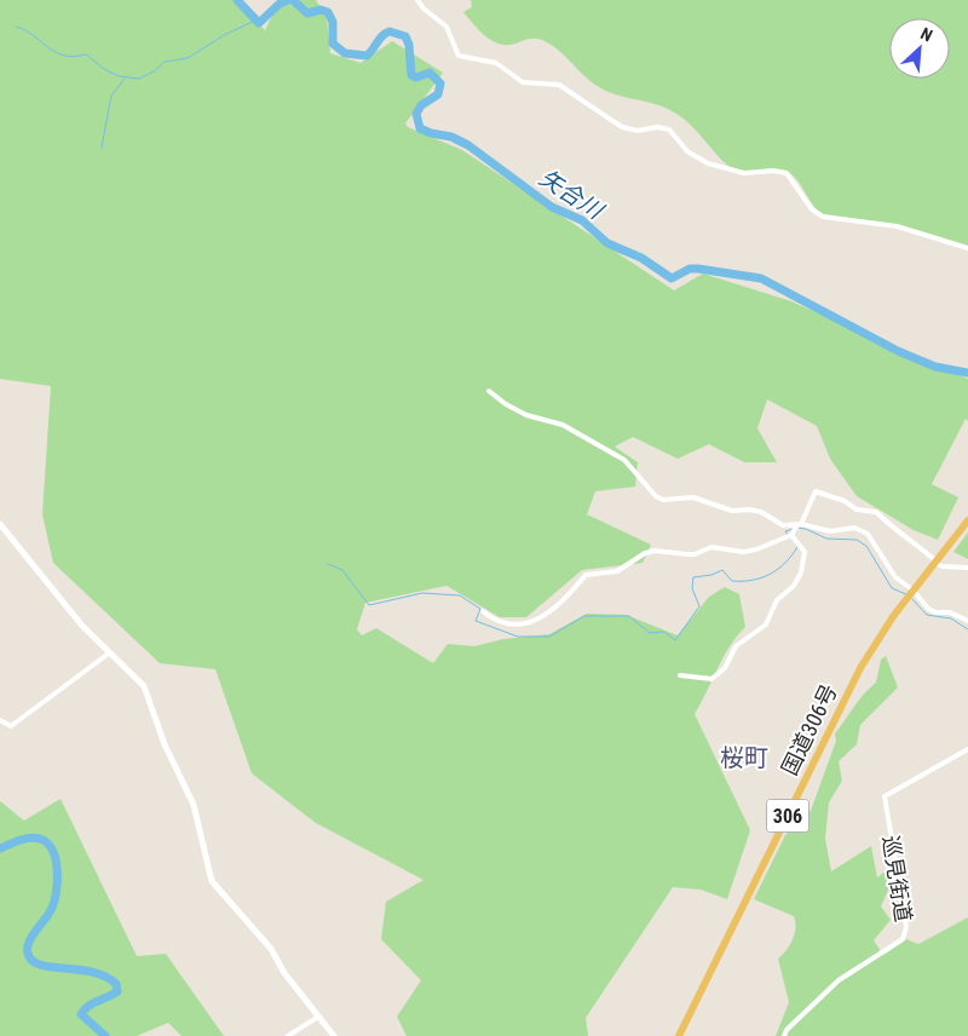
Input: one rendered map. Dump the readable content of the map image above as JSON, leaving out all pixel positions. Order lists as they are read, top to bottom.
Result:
{
  "streets": {
    "highway": ["国道306号", "306"],
    "street": ["巡見街道"]
  },
  "districts": ["桜町"],
  "water": ["矢合川"],
  "north": "top right"
}
